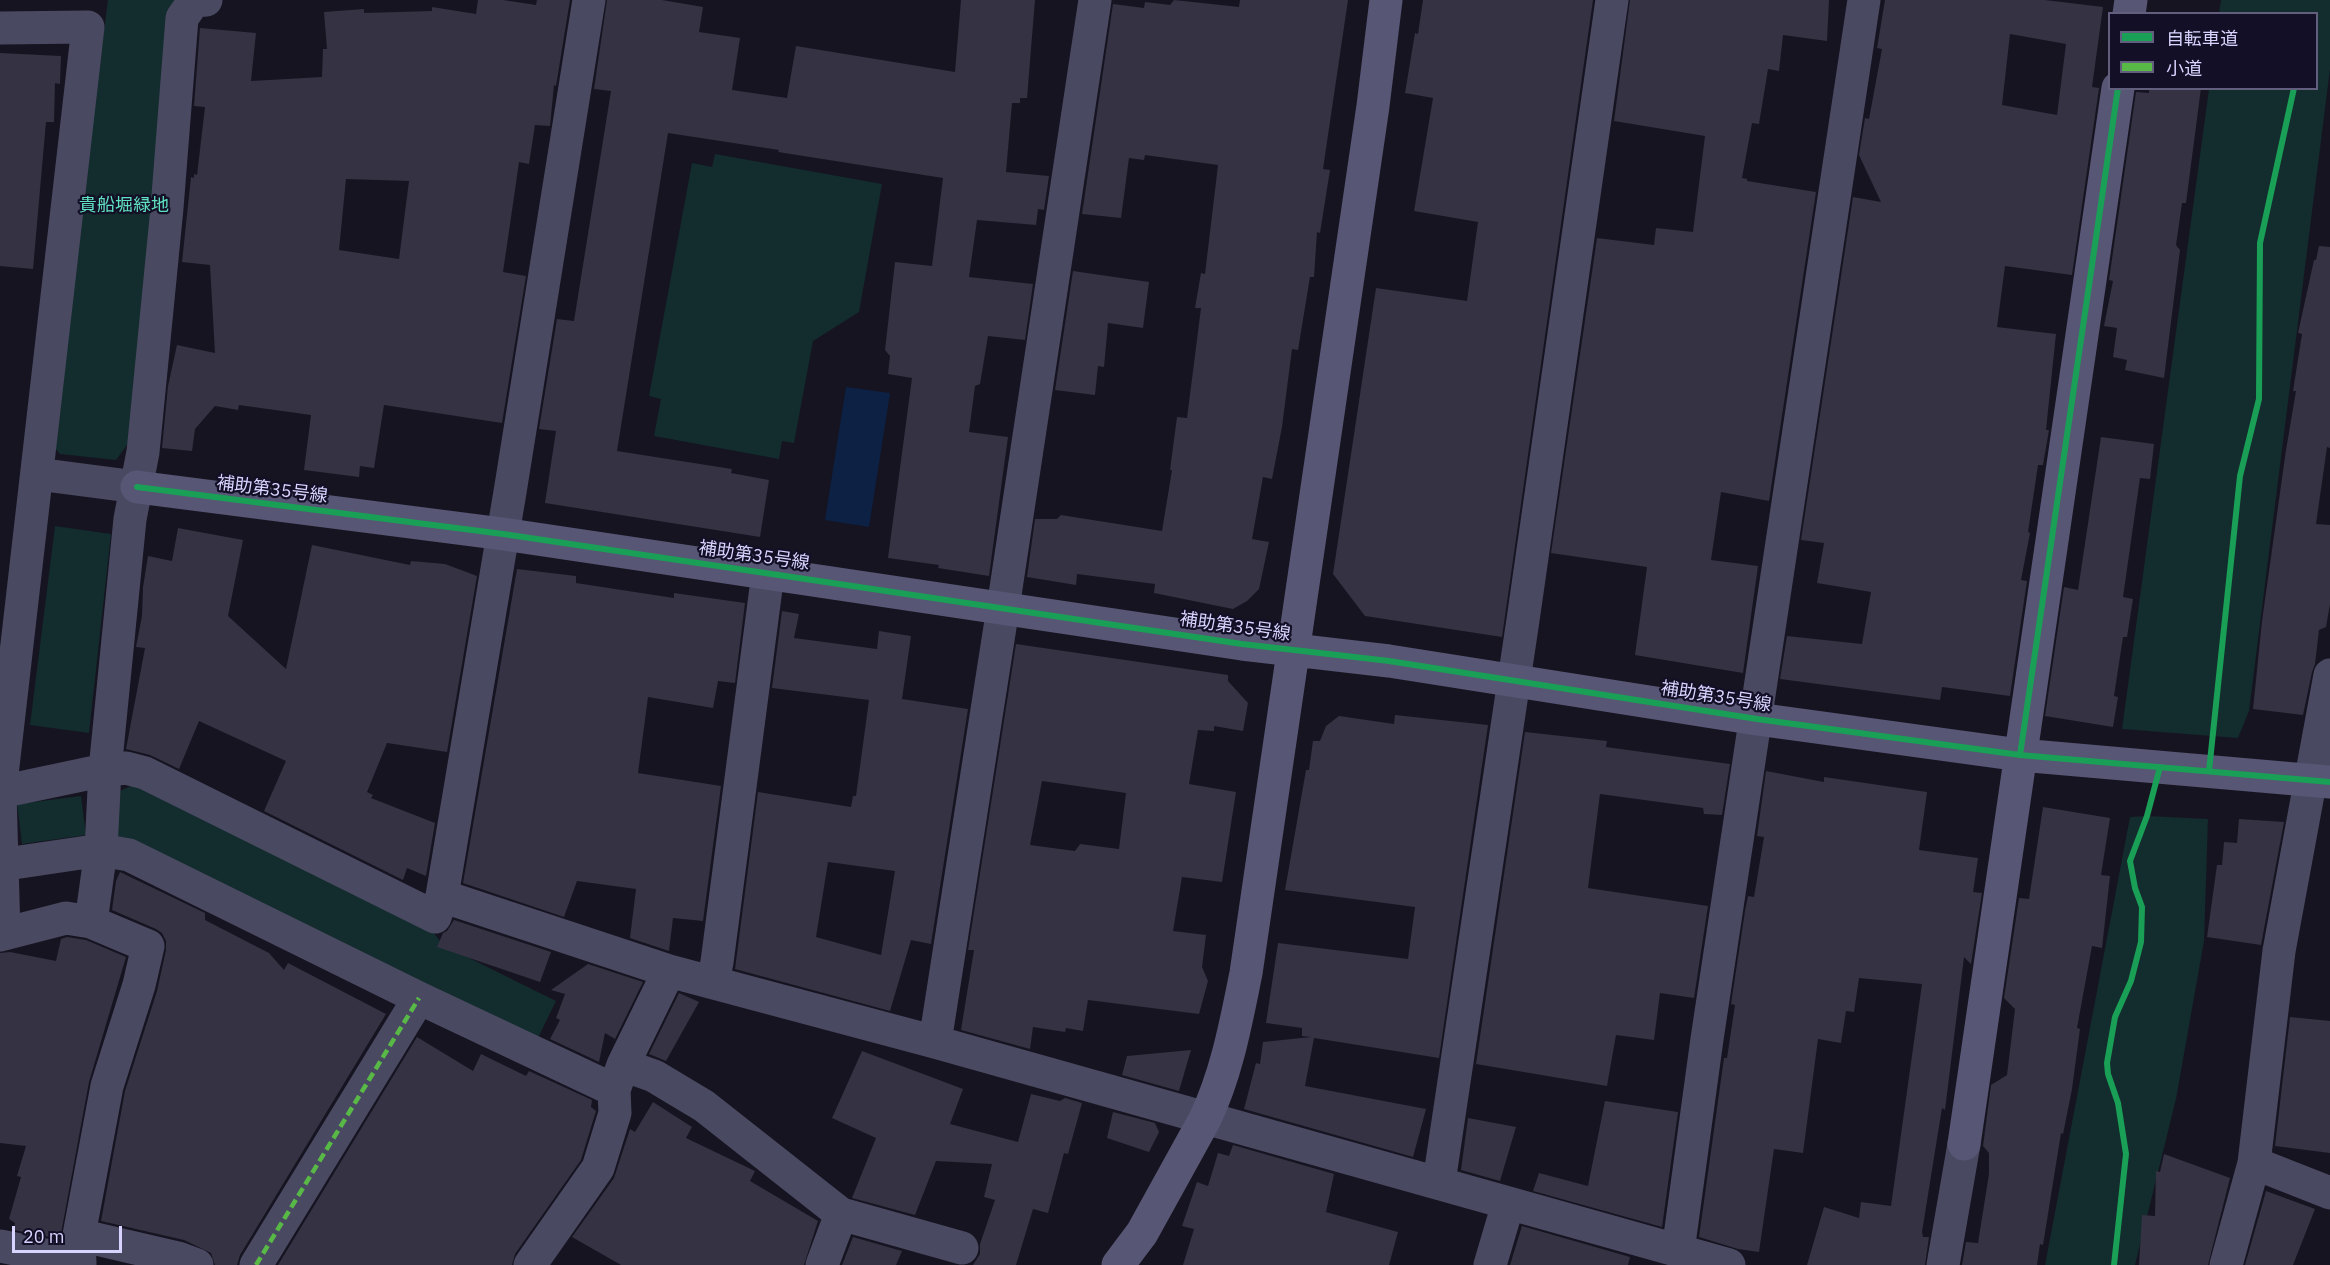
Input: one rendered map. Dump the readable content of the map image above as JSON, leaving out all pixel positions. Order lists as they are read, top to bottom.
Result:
{
  "streets": {
    "street": ["補助第35号線"]
  },
  "parks": ["貴船堀緑地"],
  "legend": ["自転車道", "小道"],
  "scale_bar": "20 m"
}
